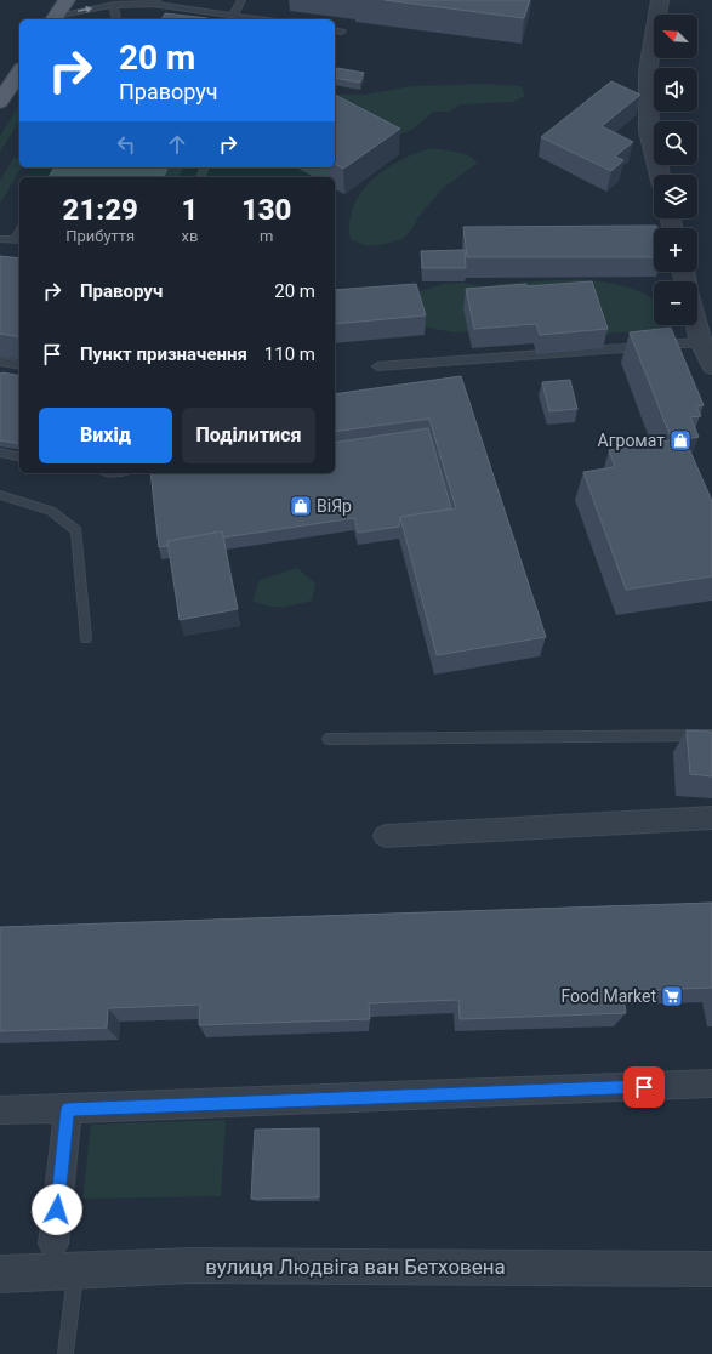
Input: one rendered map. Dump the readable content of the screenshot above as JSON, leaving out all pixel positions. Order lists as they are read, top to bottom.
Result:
{
  "streets": {
    "street": ["вулиця Людвіга ван Бетховена"]
  },
  "places": {
    "shop": ["Агромат", "ВіЯр"],
    "supermarket": ["Food Market"]
  },
  "north": "top left",
  "page": {
    "map_buttons": ["+", "−"],
    "turn": ["20 m", "Праворуч"],
    "eta": [
      "21:29",
      "Прибуття",
      "1",
      "хв",
      "130",
      "m"
    ],
    "list": [
      {
        "name": "Праворуч",
        "value": "20 m"
      },
      {
        "name": "Пункт призначення",
        "value": "110 m"
      }
    ],
    "buttons": ["Вихід", "Поділитися"]
  }
}
